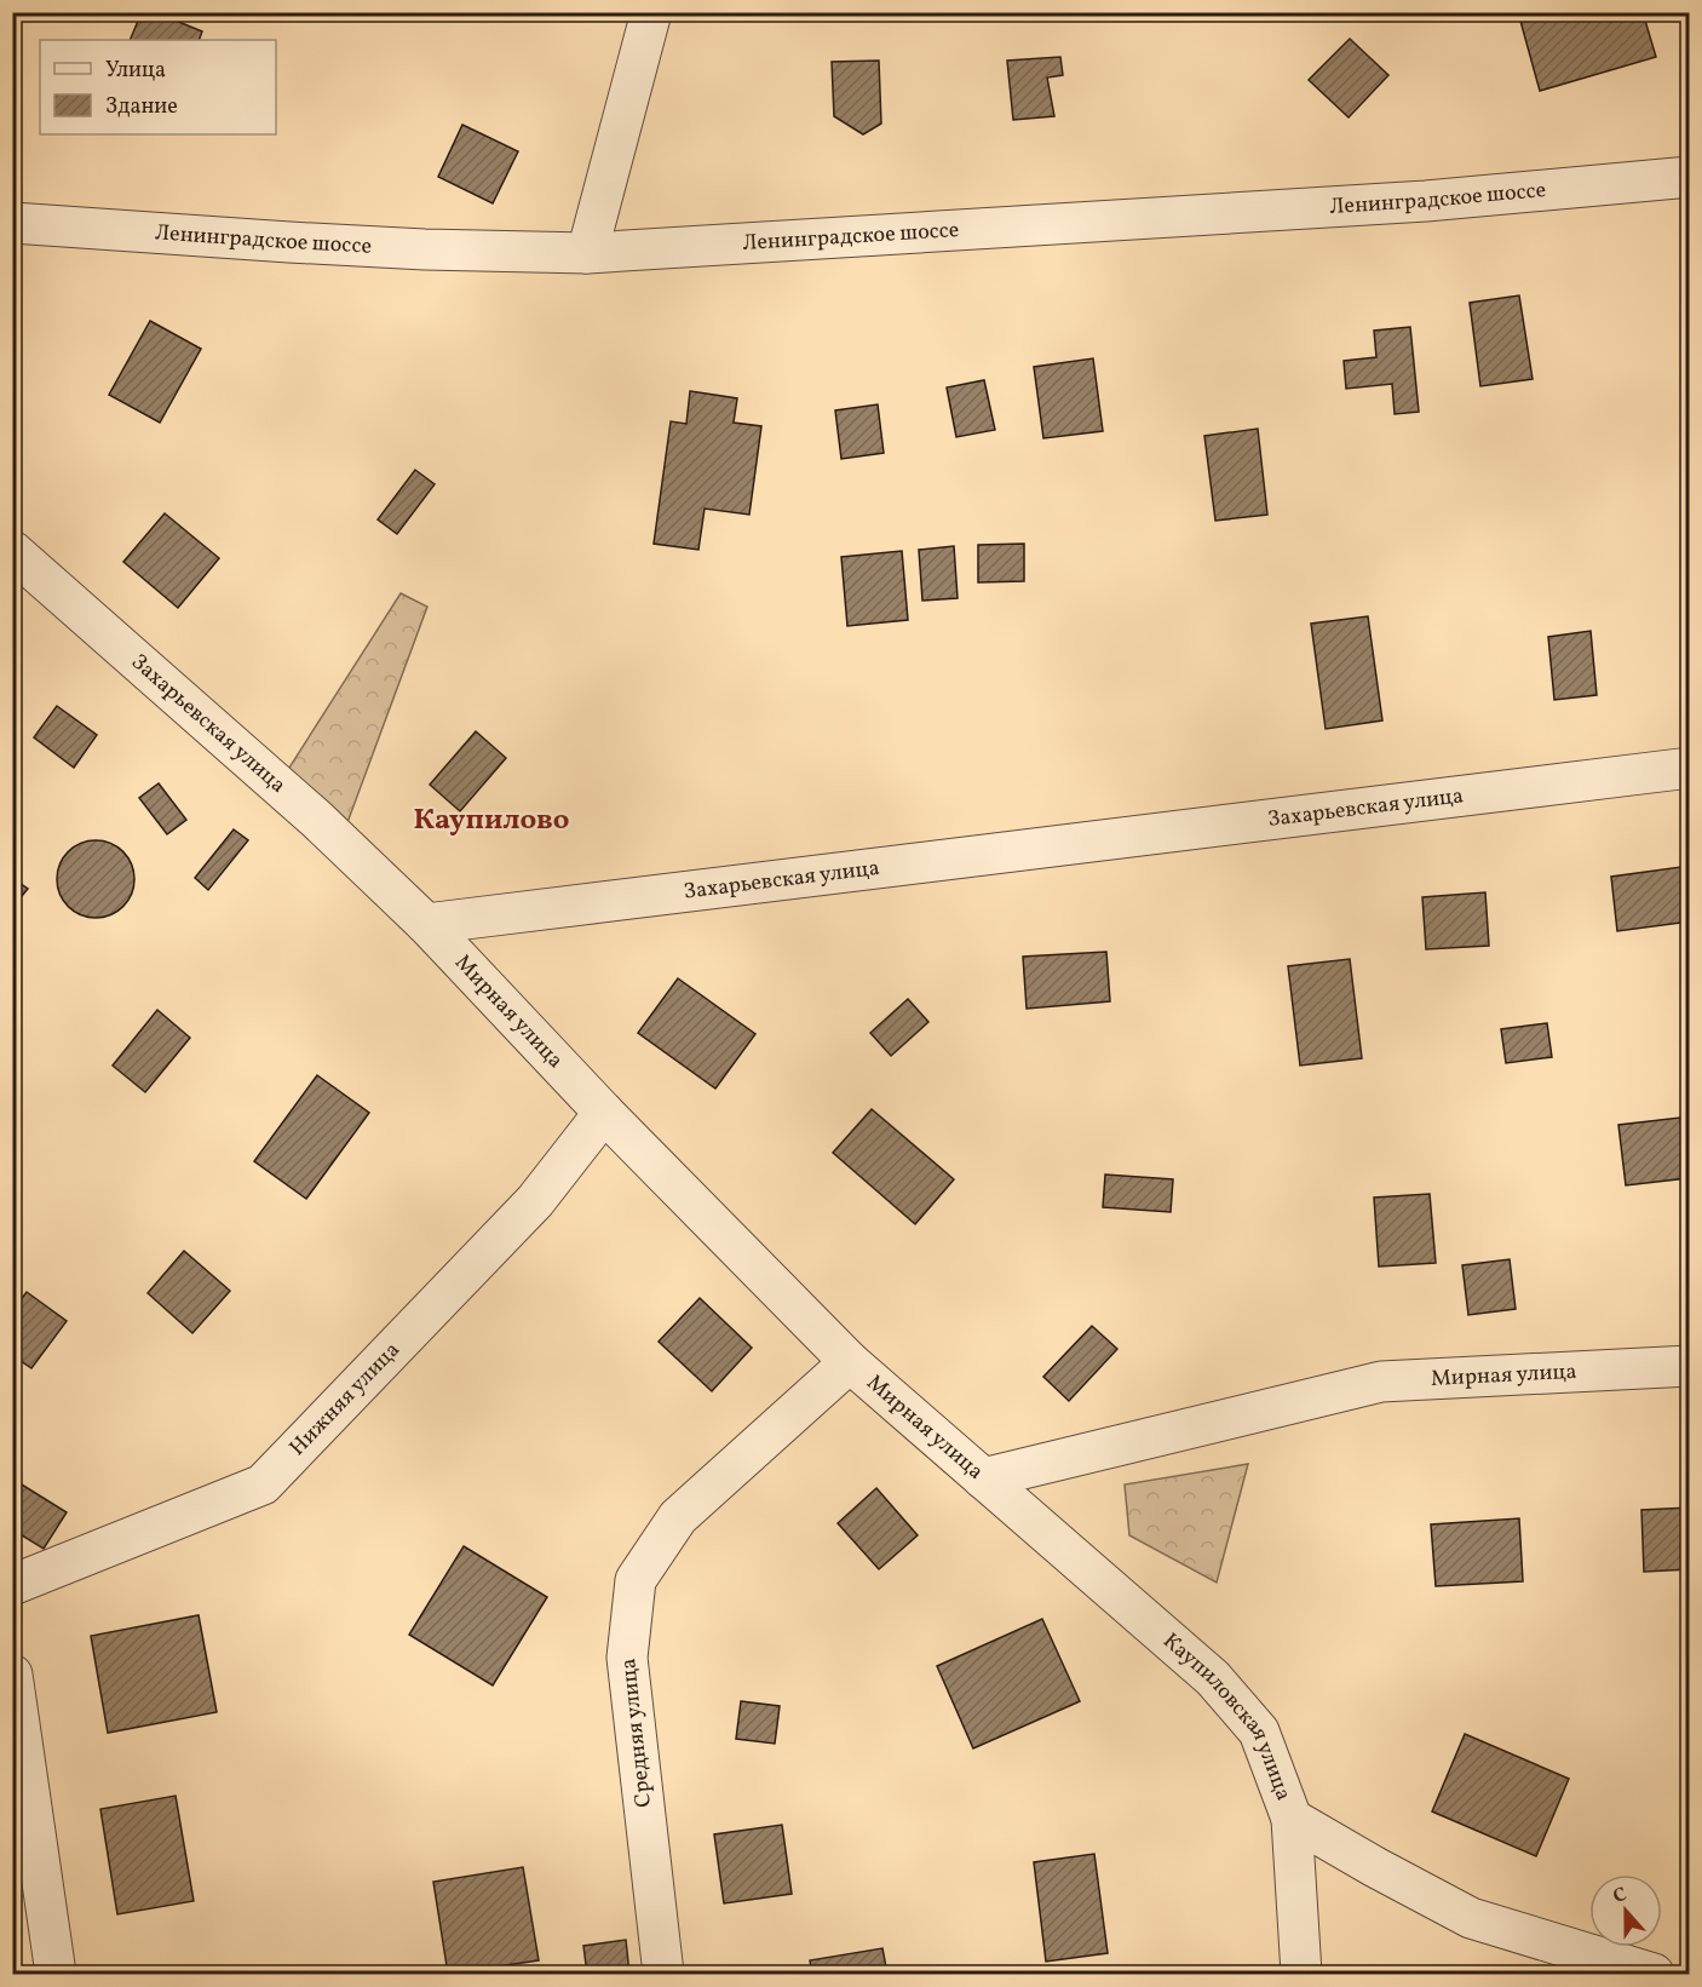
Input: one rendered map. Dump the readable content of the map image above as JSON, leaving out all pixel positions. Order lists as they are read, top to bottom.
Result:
{
  "streets": {
    "street": [
      "Ленинградское шоссе",
      "Захарьевская улица",
      "Мирная улица",
      "Нижняя улица",
      "Каупиловская улица",
      "Средняя улица"
    ]
  },
  "crossings": [
    ["Захарьевская улица", "Мирная улица"],
    ["Мирная улица", "Нижняя улица"],
    ["Мирная улица", "Каупиловская улица"],
    ["Мирная улица", "Средняя улица"]
  ],
  "districts": ["Каупилово"],
  "legend": ["Улица", "Здание"],
  "north": "top"
}
